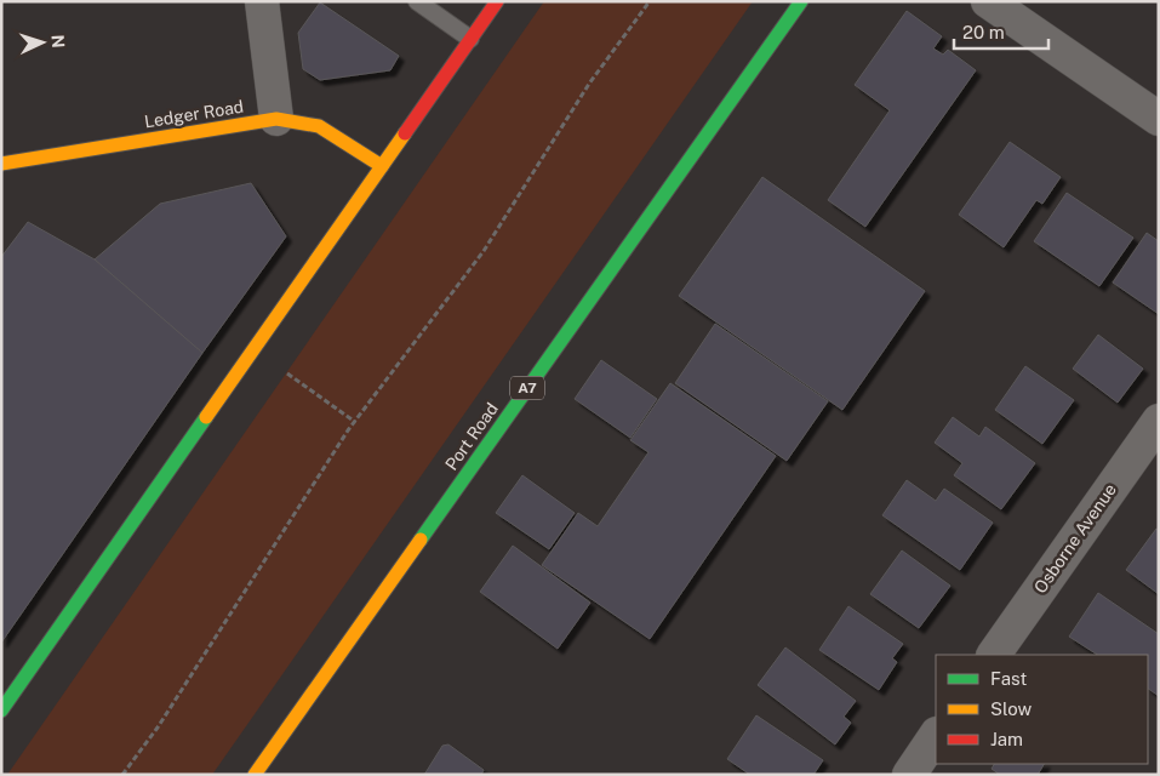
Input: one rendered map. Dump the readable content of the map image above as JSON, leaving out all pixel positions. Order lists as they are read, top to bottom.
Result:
{
  "streets": {
    "main road": ["Ledger Road", "A7", "Port Road"],
    "street": ["Osborne Avenue"]
  },
  "legend": ["Fast", "Slow", "Jam"],
  "scale_bar": "20 m",
  "north": "right"
}
